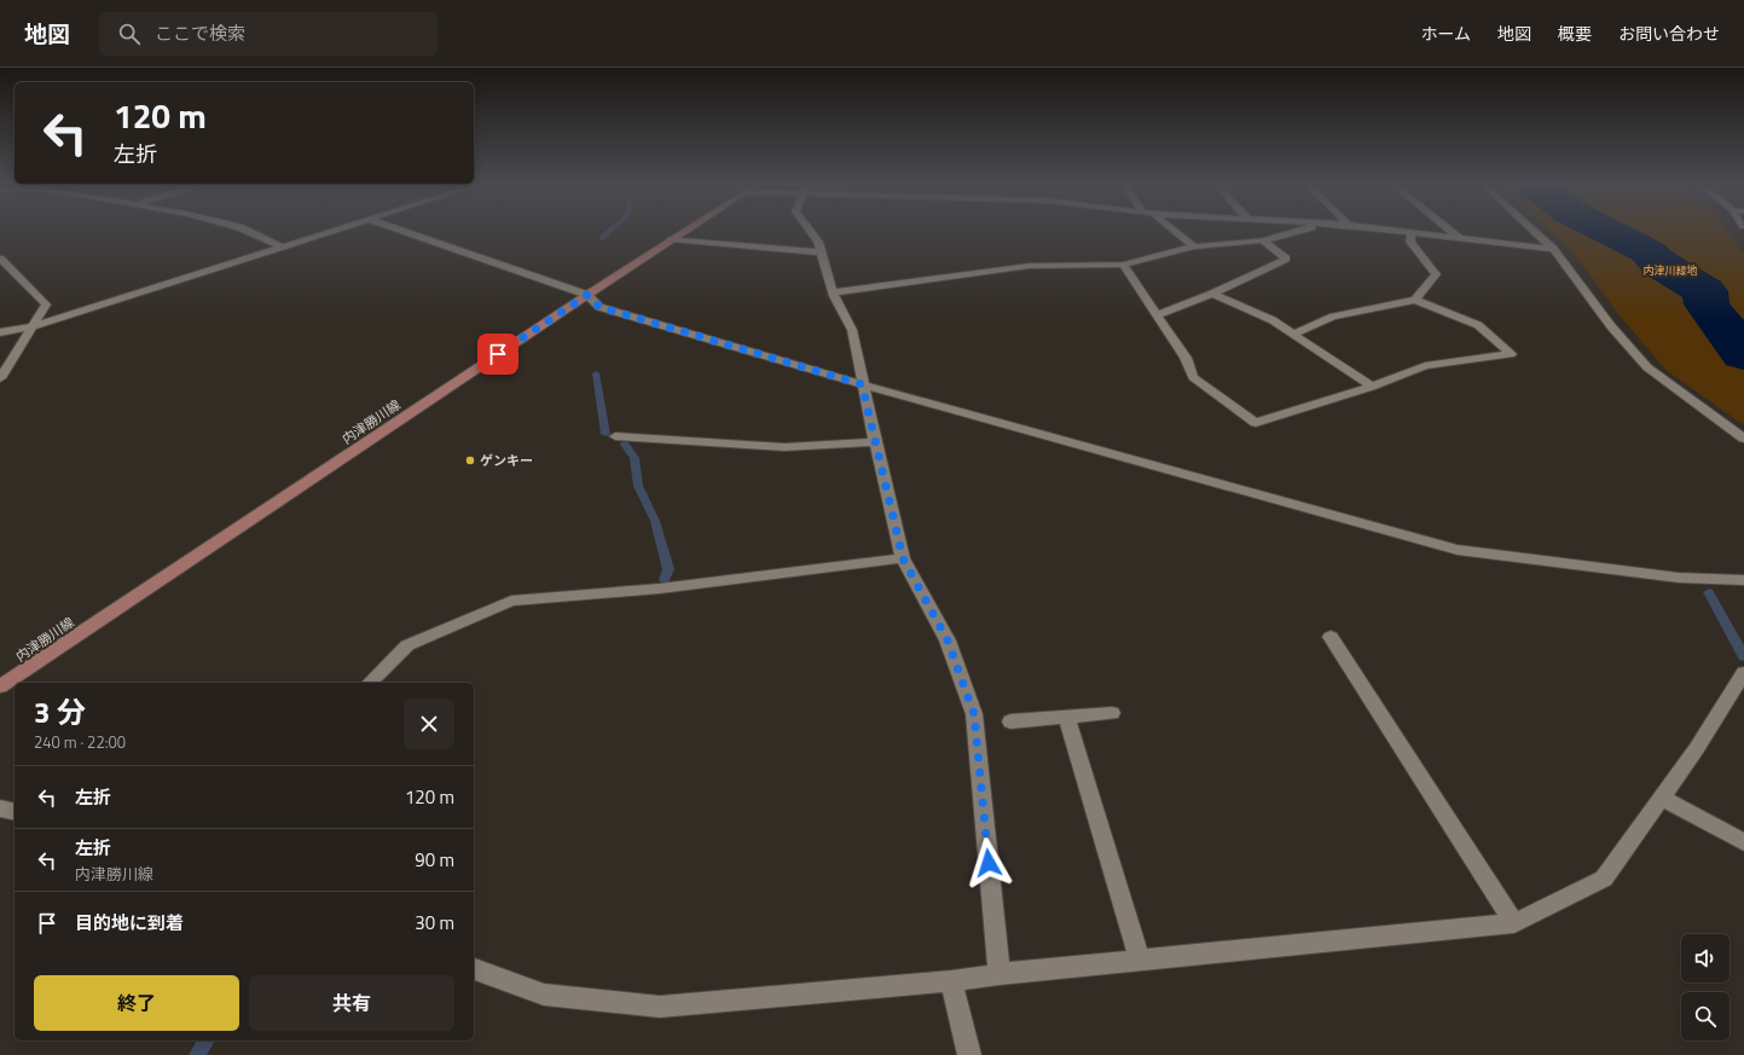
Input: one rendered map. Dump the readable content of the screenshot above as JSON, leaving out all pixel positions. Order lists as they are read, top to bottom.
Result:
{
  "streets": {
    "main road": ["内津勝川線"]
  },
  "parks": ["内津川緑地"],
  "places": ["ゲンキー"],
  "page": {
    "header": "地図",
    "search": "ここで検索",
    "nav": [
      "ホーム",
      "地図",
      "概要",
      "お問い合わせ"
    ],
    "turn": ["120 m", "左折"],
    "heading": ["3 分", "240 m · 22:00"],
    "list": [
      {
        "name": "左折",
        "value": "120 m"
      },
      {
        "name": "左折",
        "note": "内津勝川線",
        "value": "90 m"
      },
      {
        "name": "目的地に到着",
        "value": "30 m"
      }
    ],
    "buttons": ["終了", "共有"]
  }
}
